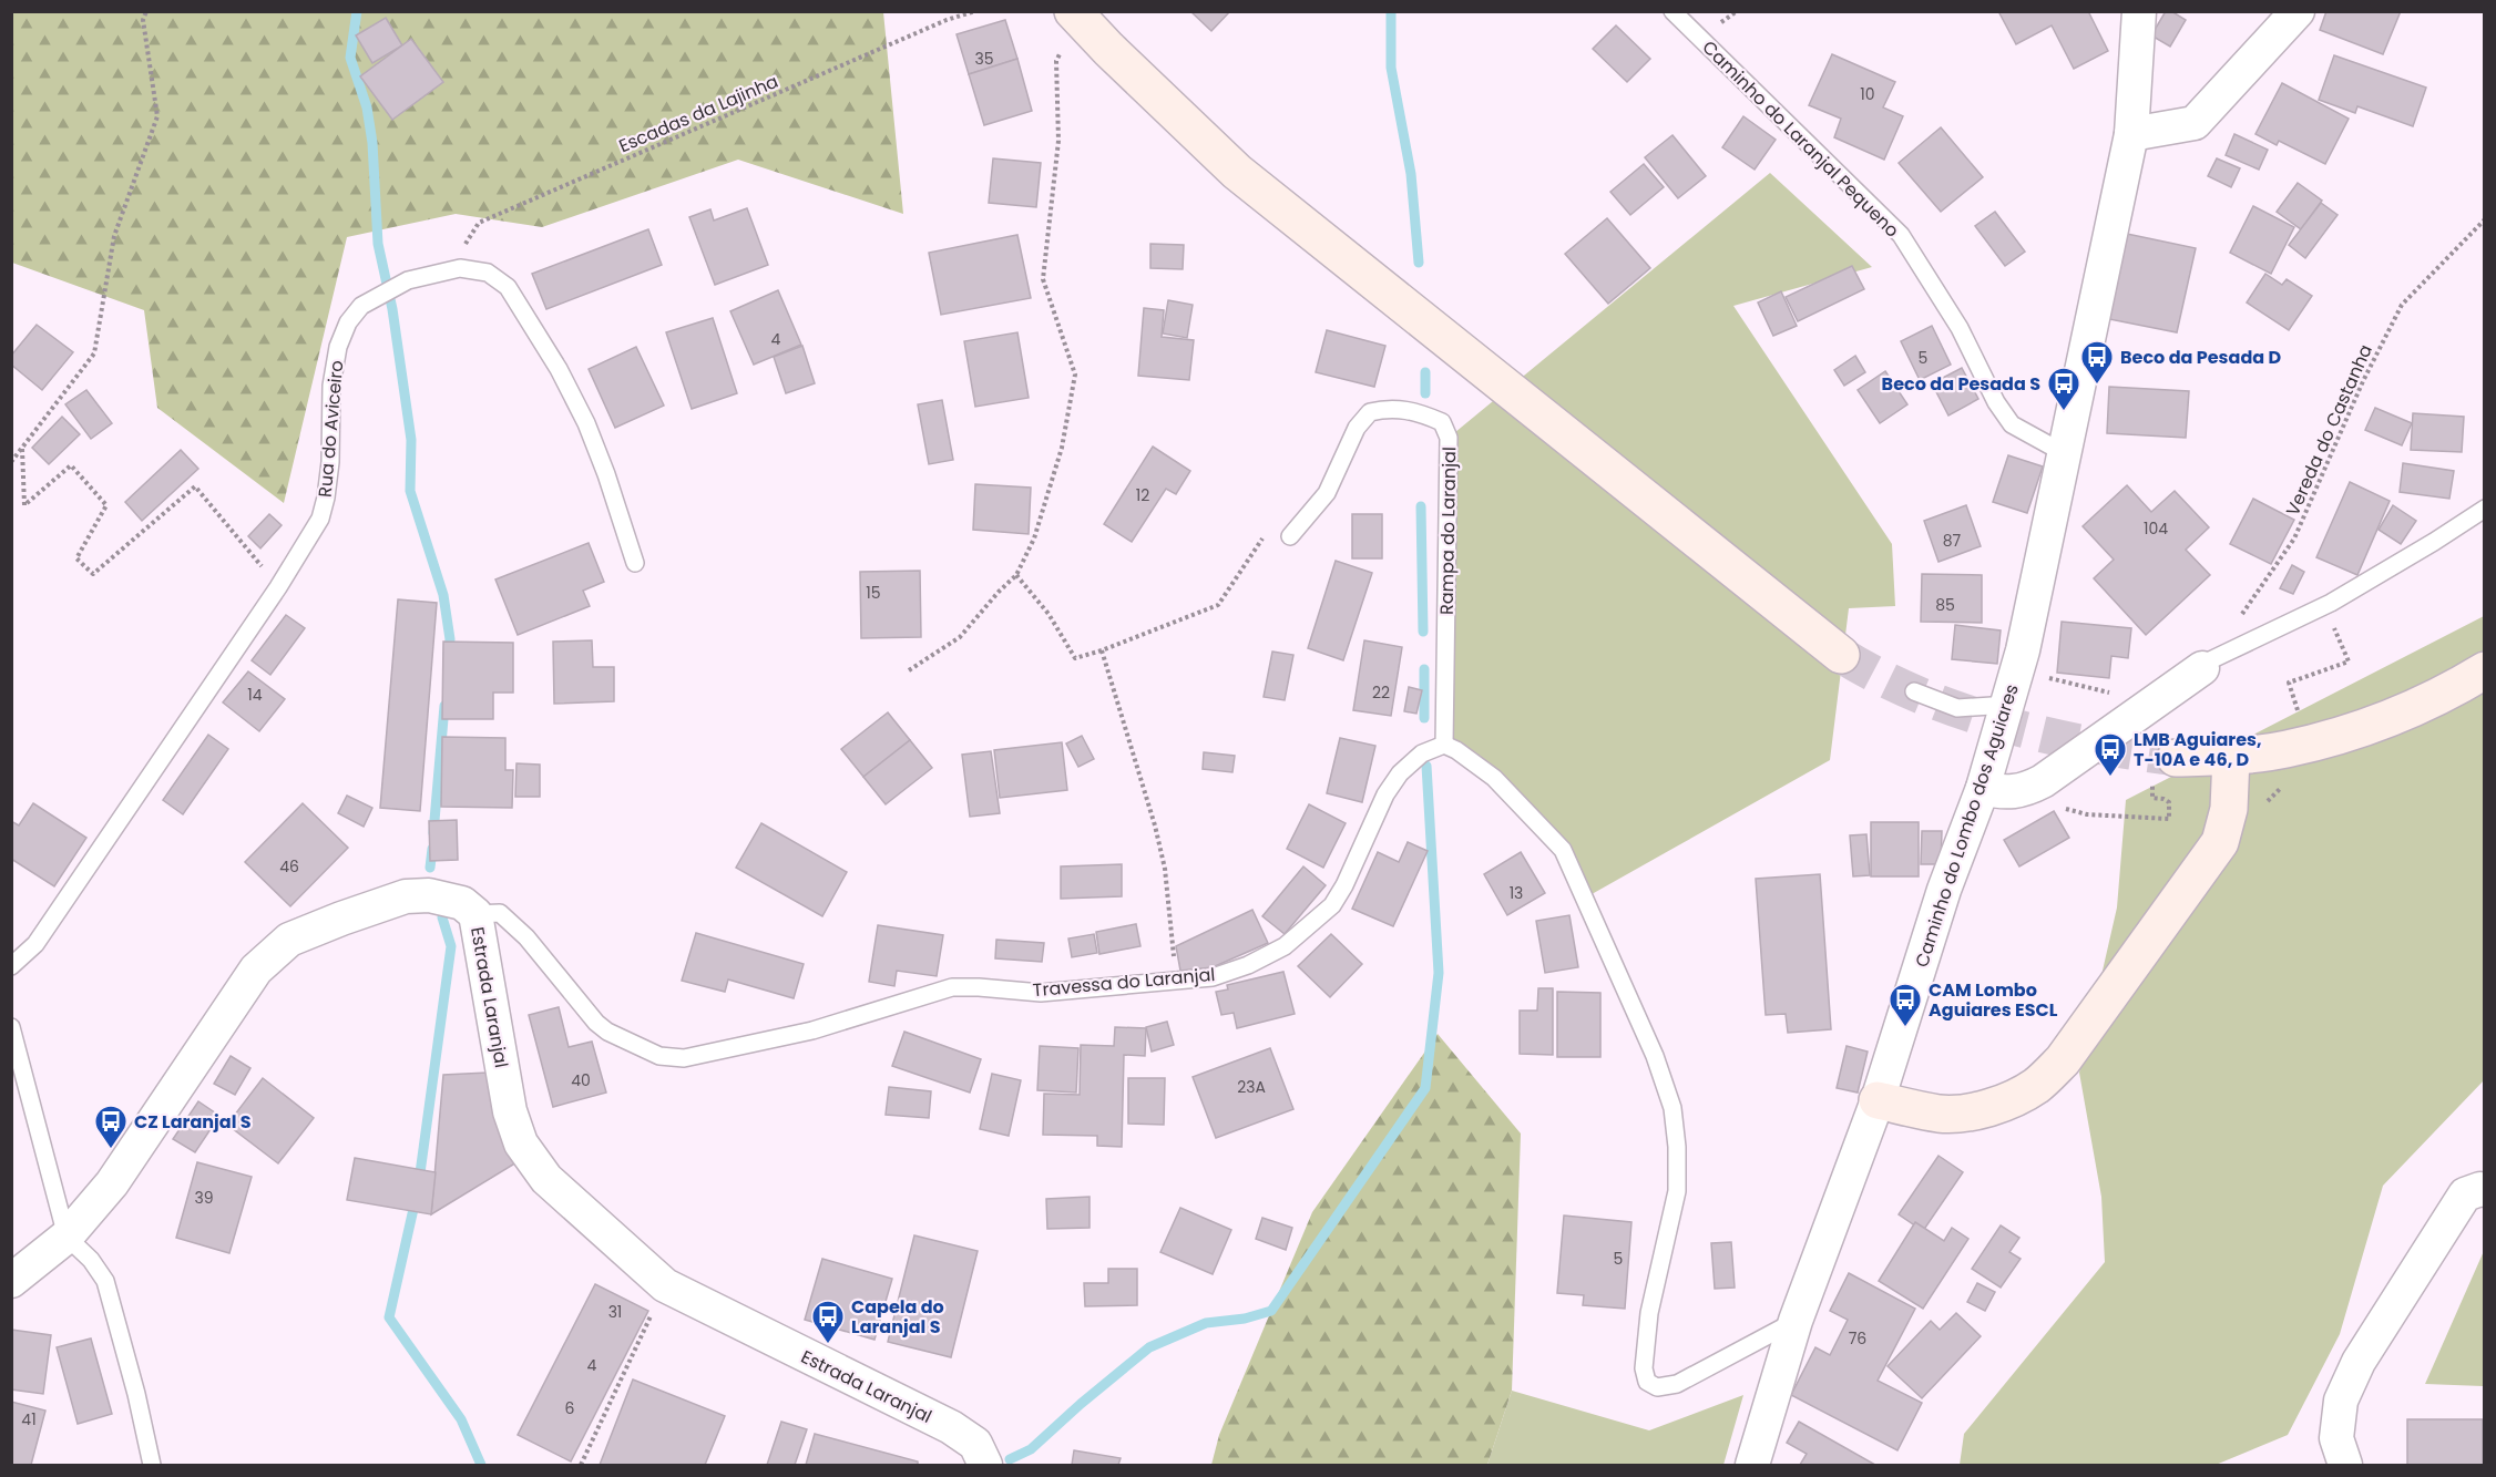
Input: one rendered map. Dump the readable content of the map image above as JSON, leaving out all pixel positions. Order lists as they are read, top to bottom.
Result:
{
  "streets": {
    "street": ["Caminho do Lombo dos Aguiares", "Estrada Laranjal"],
    "lane": [
      "Caminho do Laranjal Pequeno",
      "Rua do Aviceiro",
      "Rampa do Laranjal",
      "Travessa do Laranjal"
    ],
    "path": ["Escadas da Lajinha", "Vereda do Castanha"]
  },
  "crossings": [
    ["Escadas da Lajinha", "Rua do Aviceiro"],
    ["Caminho do Laranjal Pequeno", "Caminho do Lombo dos Aguiares"],
    ["Rampa do Laranjal", "Travessa do Laranjal"],
    ["Travessa do Laranjal", "Estrada Laranjal"]
  ],
  "places": {
    "bus stop": [
      "Beco da Pesada D",
      "Beco da Pesada S",
      "LMB Aguiares, T-10A e 46, D",
      "CAM Lombo Aguiares ESCL",
      "CZ Laranjal S",
      "Capela do Laranjal S"
    ]
  },
  "house_numbers": [
    "35",
    "10",
    "4",
    "5",
    "12",
    "104",
    "87",
    "15",
    "85",
    "22",
    "14",
    "46",
    "13",
    "40",
    "23A",
    "39",
    "5",
    "31",
    "76",
    "4",
    "6",
    "41"
  ]
}
